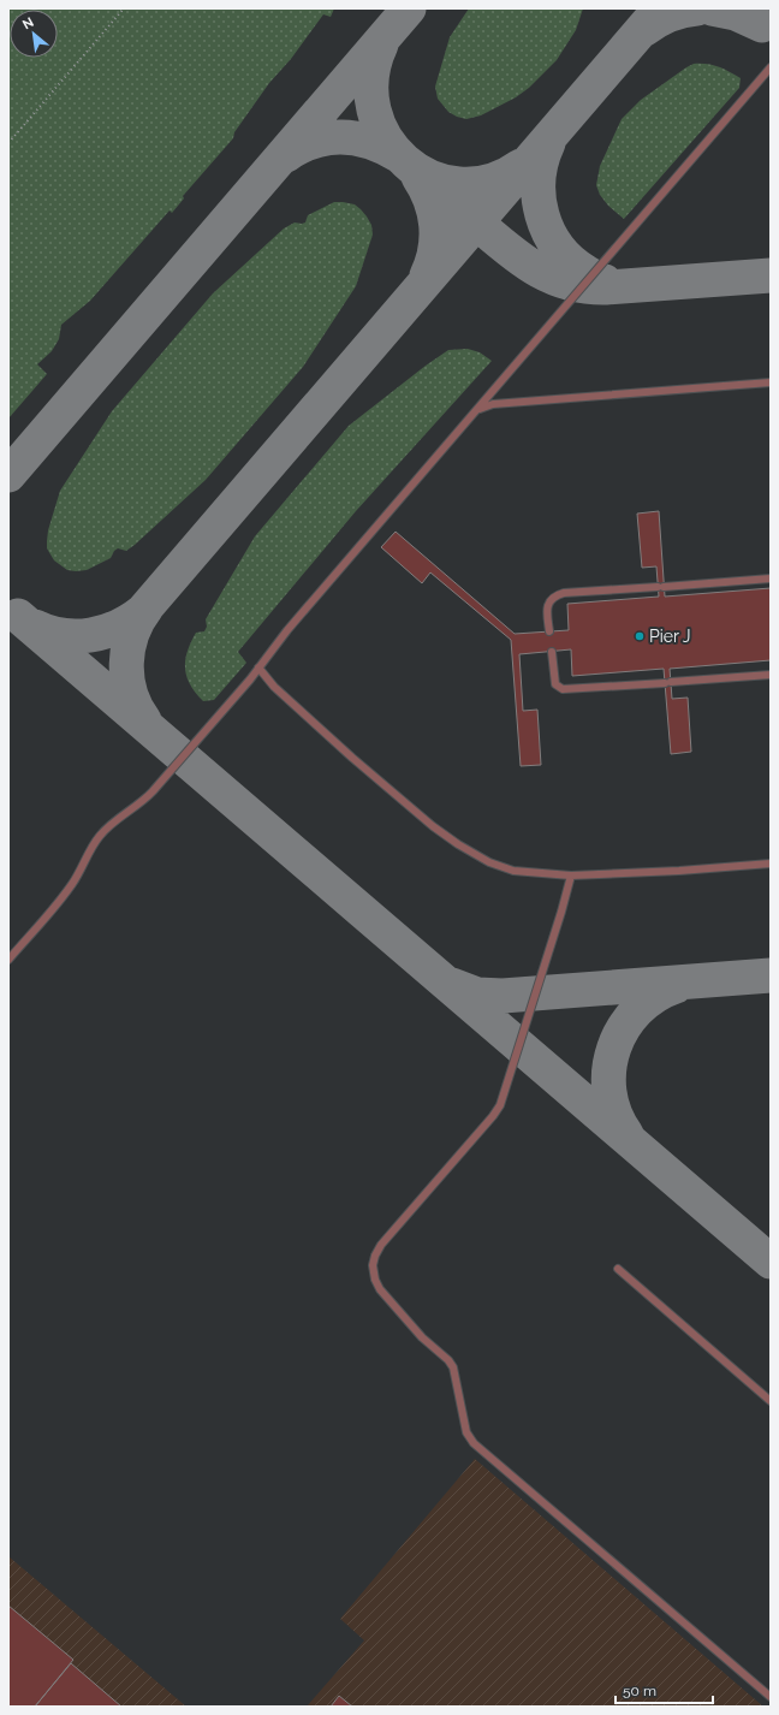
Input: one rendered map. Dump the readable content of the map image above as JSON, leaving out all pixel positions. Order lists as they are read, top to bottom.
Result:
{
  "places": ["Pier J"],
  "scale_bar": "50 m",
  "north": "top left"
}
